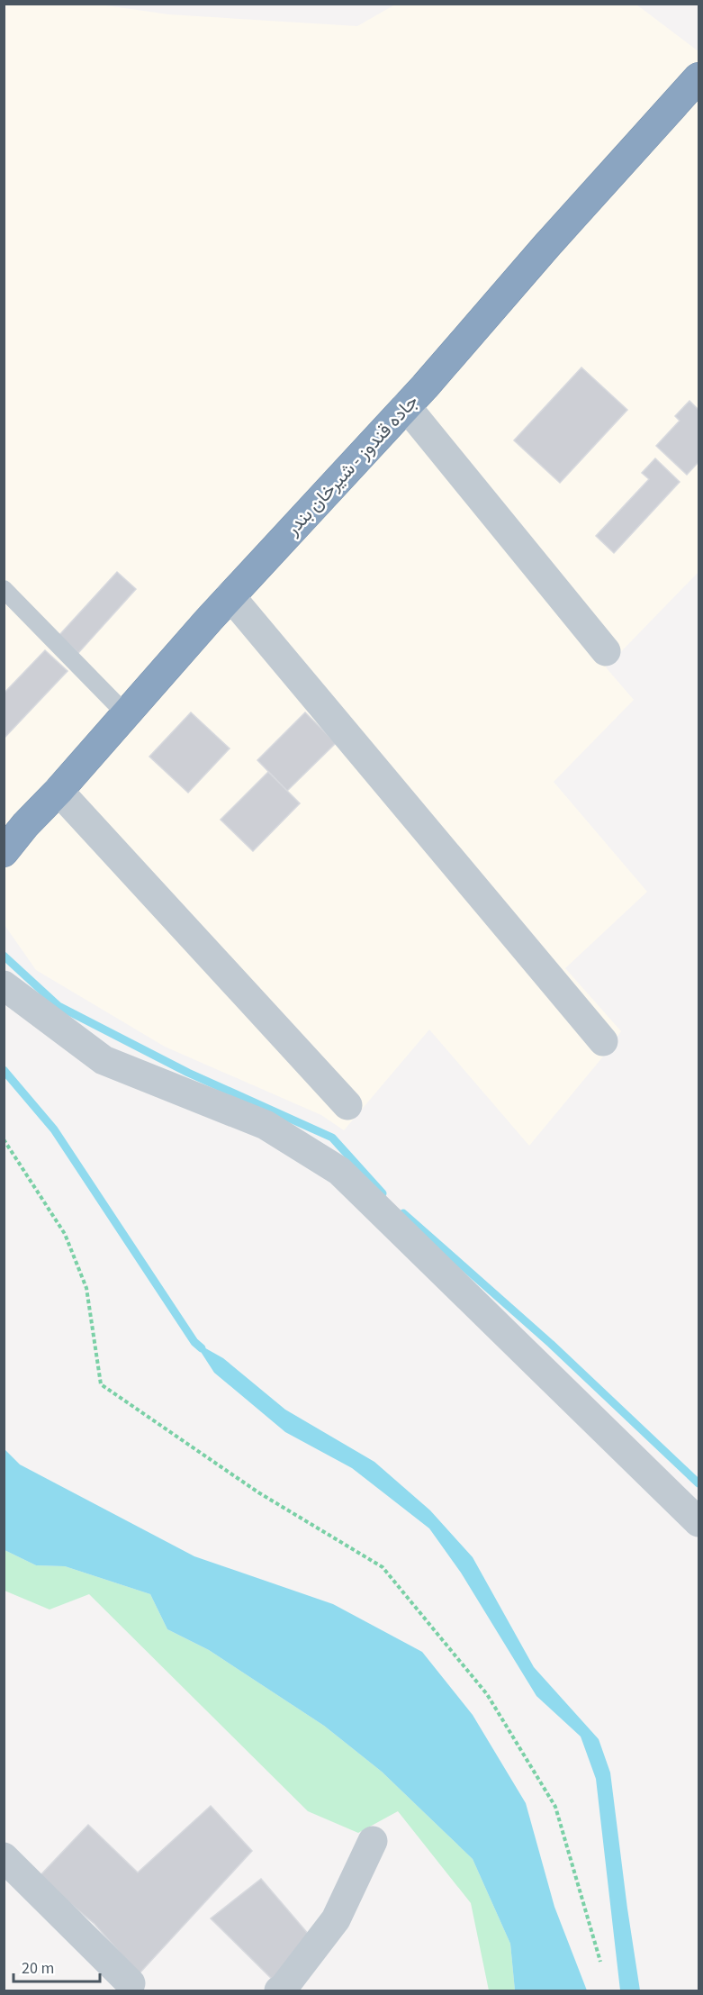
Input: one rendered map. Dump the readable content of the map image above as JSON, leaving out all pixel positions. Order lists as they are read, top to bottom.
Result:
{
  "streets": {
    "highway": ["جاده قندوز - شیرخان بندر"]
  },
  "scale_bar": "20 m"
}
